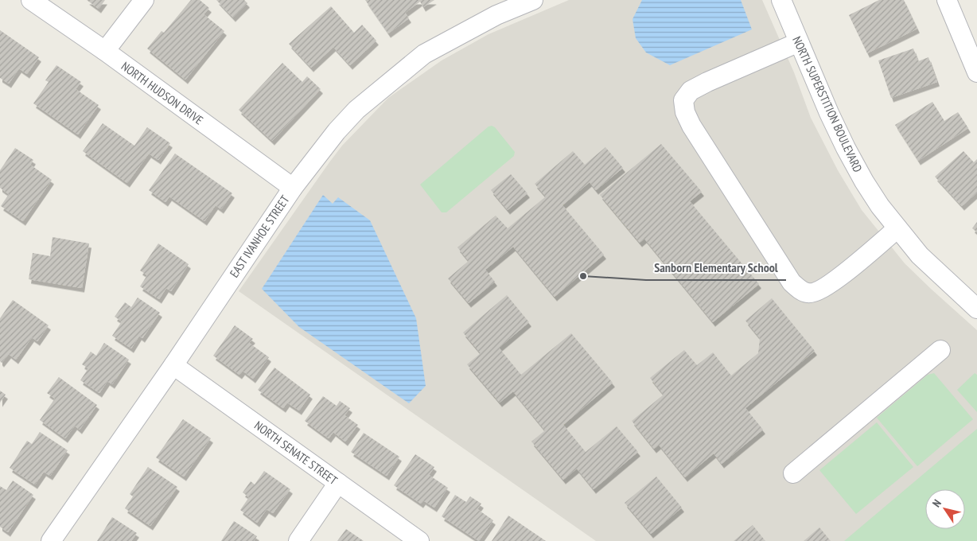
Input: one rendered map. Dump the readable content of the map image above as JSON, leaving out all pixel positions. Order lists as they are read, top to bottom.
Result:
{
  "streets": {
    "street": [
      "NORTH HUDSON DRIVE",
      "NORTH SUPERSTITION BOULEVARD",
      "EAST IVANHOE STREET",
      "NORTH SENATE STREET"
    ]
  },
  "crossings": [
    ["NORTH HUDSON DRIVE", "EAST IVANHOE STREET"],
    ["EAST IVANHOE STREET", "NORTH SENATE STREET"]
  ],
  "places": ["Sanborn Elementary School"],
  "north": "top left"
}
